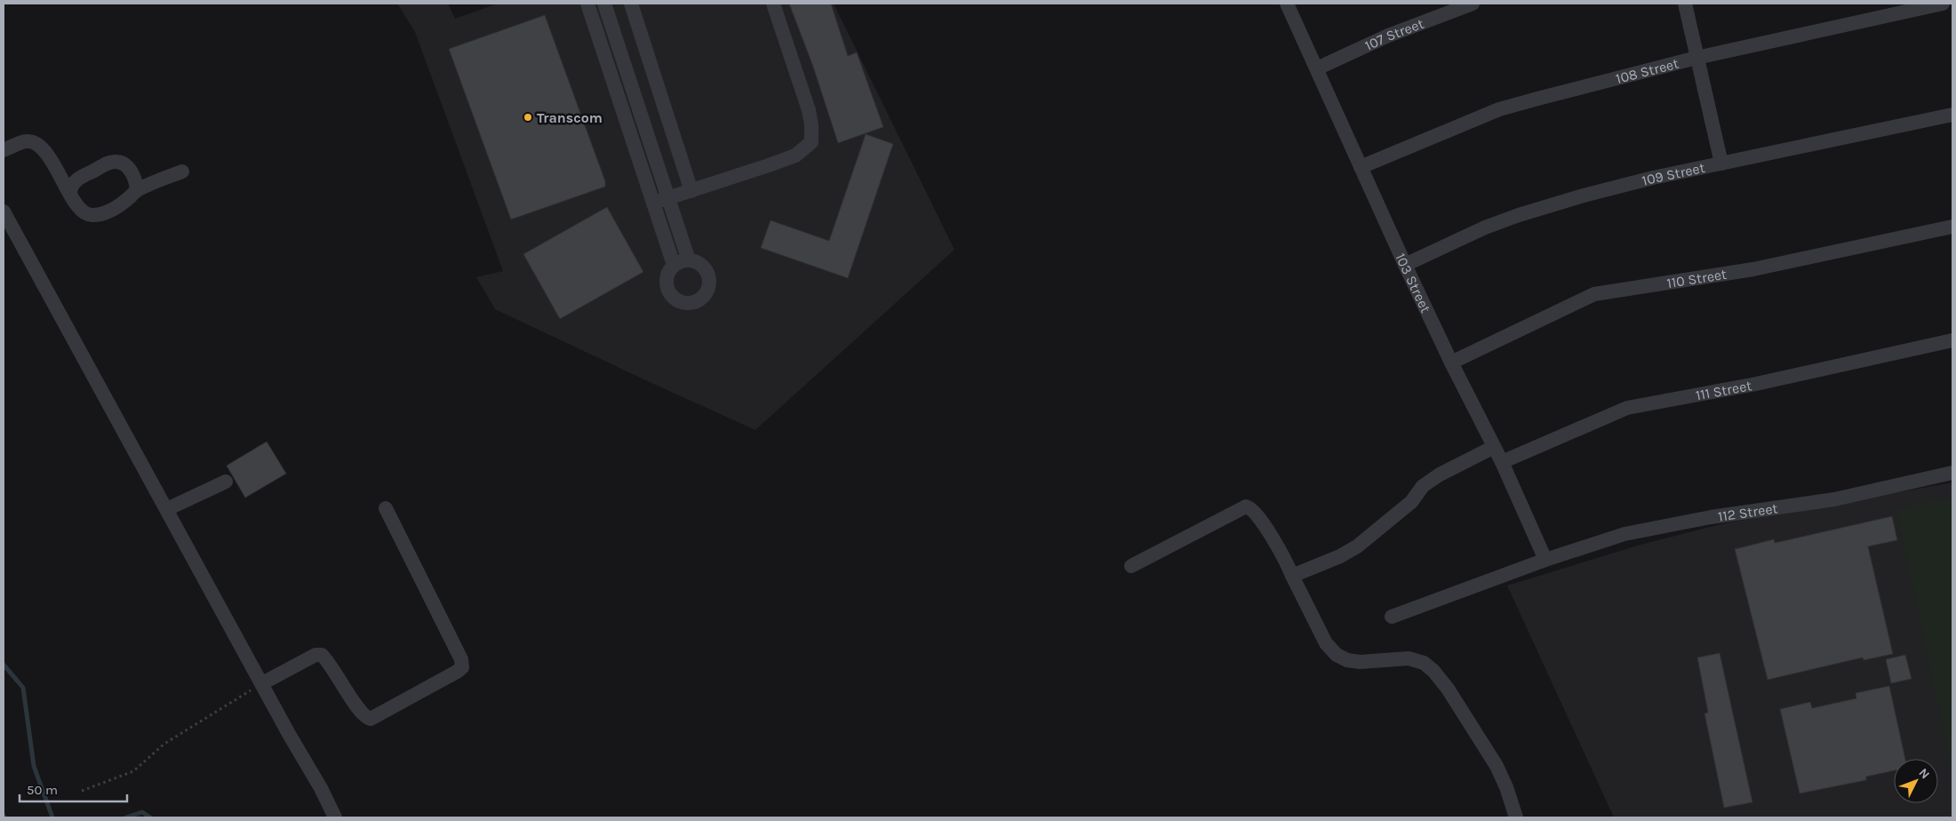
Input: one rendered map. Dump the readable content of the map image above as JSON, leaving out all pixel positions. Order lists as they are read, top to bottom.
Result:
{
  "streets": {
    "street": [
      "107 Street",
      "108 Street",
      "109 Street",
      "110 Street",
      "103 Street",
      "111 Street",
      "112 Street"
    ]
  },
  "crossings": [
    ["107 Street", "103 Street"],
    ["108 Street", "103 Street"],
    ["109 Street", "103 Street"],
    ["110 Street", "103 Street"],
    ["103 Street", "111 Street"],
    ["103 Street", "112 Street"]
  ],
  "places": ["Transcom"],
  "scale_bar": "50 m",
  "north": "top right"
}
